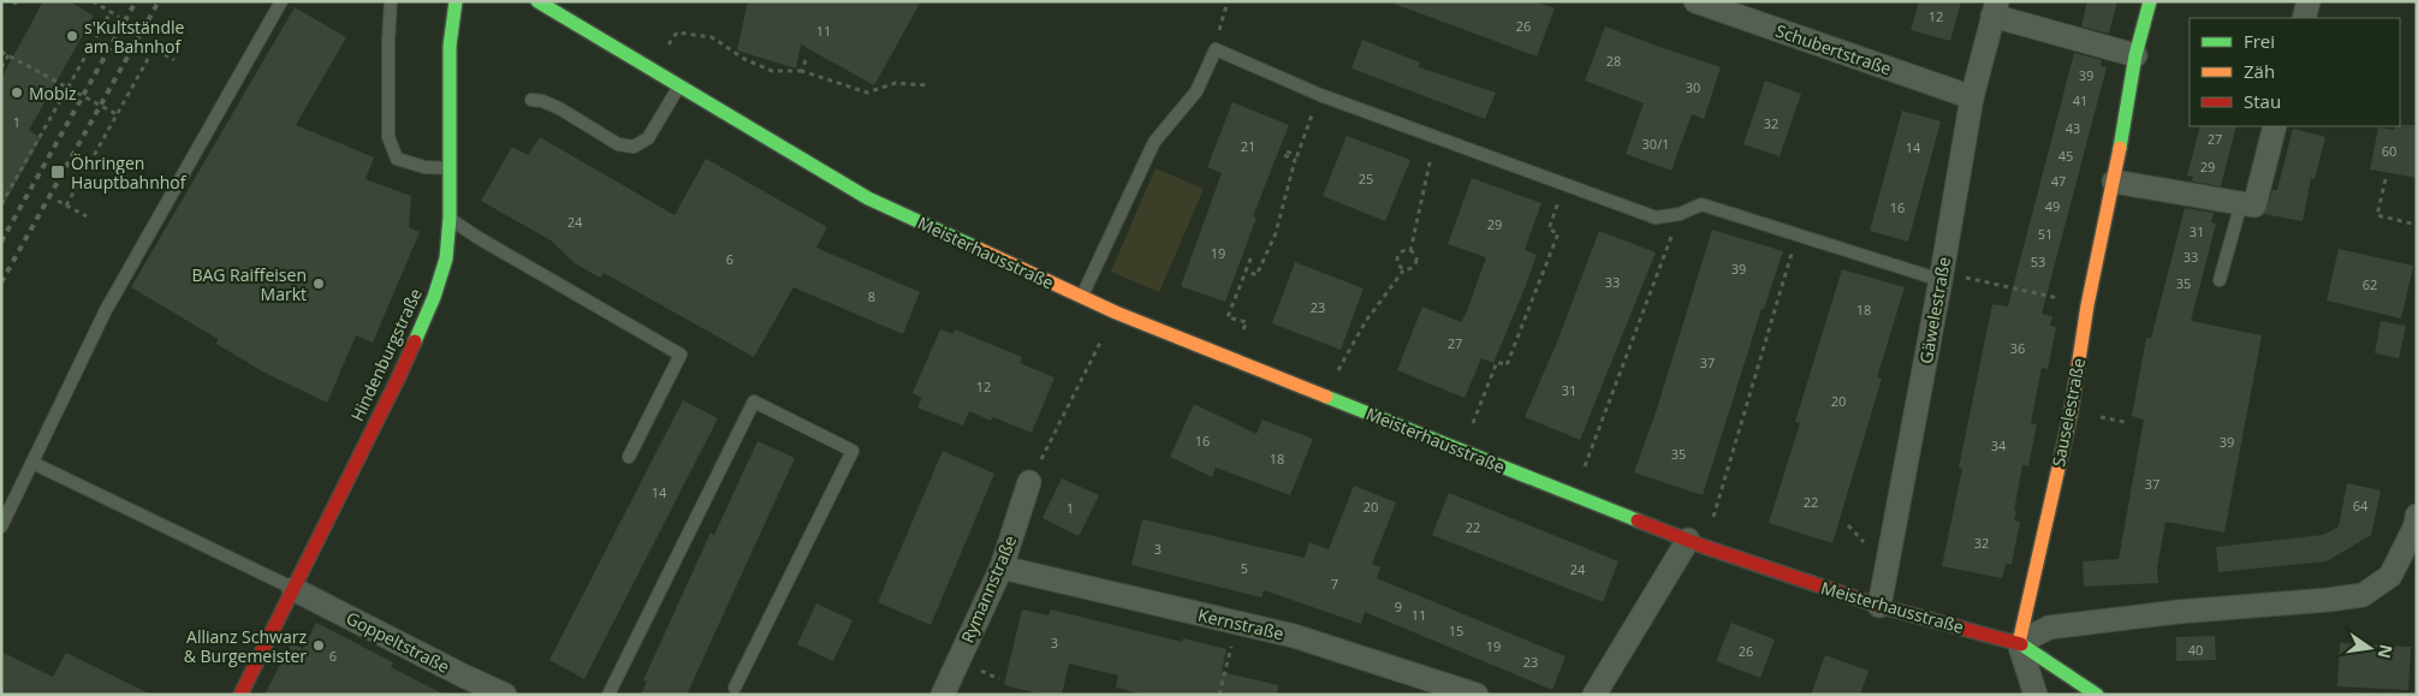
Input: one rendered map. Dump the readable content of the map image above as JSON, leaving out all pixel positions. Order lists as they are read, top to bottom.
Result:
{
  "streets": {
    "street": [
      "Schubertstraße",
      "Meisterhausstraße",
      "Gäwelestraße",
      "Hindenburgstraße",
      "Sauselestraße",
      "Rymannstraße",
      "Kernstraße",
      "Goppeltstraße"
    ]
  },
  "crossings": [
    ["Schubertstraße", "Gäwelestraße"],
    ["Meisterhausstraße", "Gäwelestraße"],
    ["Meisterhausstraße", "Sauselestraße"],
    ["Gäwelestraße", "Sauselestraße"],
    ["Hindenburgstraße", "Goppeltstraße"],
    ["Rymannstraße", "Kernstraße"]
  ],
  "places": {
    "other": [
      "s'Kultständle am Bahnhof",
      "Mobiz",
      "BAG Raiffeisen Markt",
      "Allianz Schwarz & Burgemeister"
    ],
    "transit": ["Öhringen Hauptbahnhof"]
  },
  "house_numbers": [
    "12",
    "26",
    "11",
    "28",
    "39",
    "30",
    "41",
    "1",
    "32",
    "43",
    "27",
    "30/1",
    "21",
    "14",
    "60",
    "45",
    "29",
    "25",
    "47",
    "49",
    "16",
    "24",
    "29",
    "31",
    "51",
    "19",
    "33",
    "6",
    "53",
    "39",
    "33",
    "35",
    "62",
    "8",
    "23",
    "18",
    "27",
    "36",
    "37",
    "12",
    "31",
    "20",
    "16",
    "39",
    "34",
    "35",
    "18",
    "37",
    "14",
    "22",
    "64",
    "20",
    "1",
    "22",
    "32",
    "3",
    "5",
    "24",
    "7",
    "9",
    "11",
    "15",
    "3",
    "19",
    "40",
    "26",
    "6",
    "23"
  ],
  "legend": ["Frei", "Zäh", "Stau"],
  "north": "right"
}
